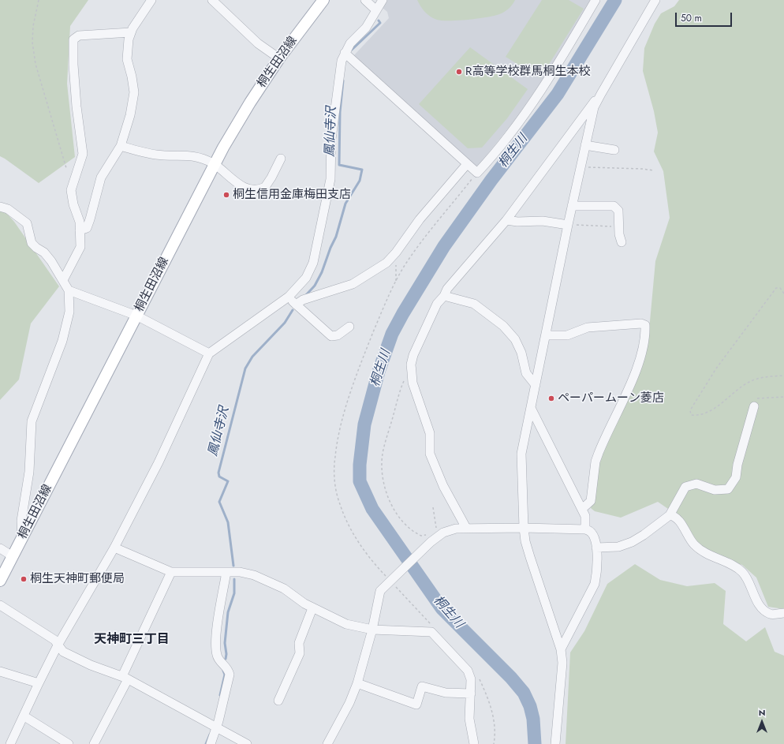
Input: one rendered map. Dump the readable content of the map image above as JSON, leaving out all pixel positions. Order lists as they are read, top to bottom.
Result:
{
  "streets": {
    "main road": ["桐生田沼線"]
  },
  "districts": ["天神町三丁目"],
  "water": ["鳳仙寺沢", "桐生川"],
  "places": [
    "R高等学校群馬桐生本校",
    "桐生信用金庫梅田支店",
    "ペーパームーン菱店",
    "桐生天神町郵便局"
  ],
  "scale_bar": "50 m",
  "north": "top"
}
